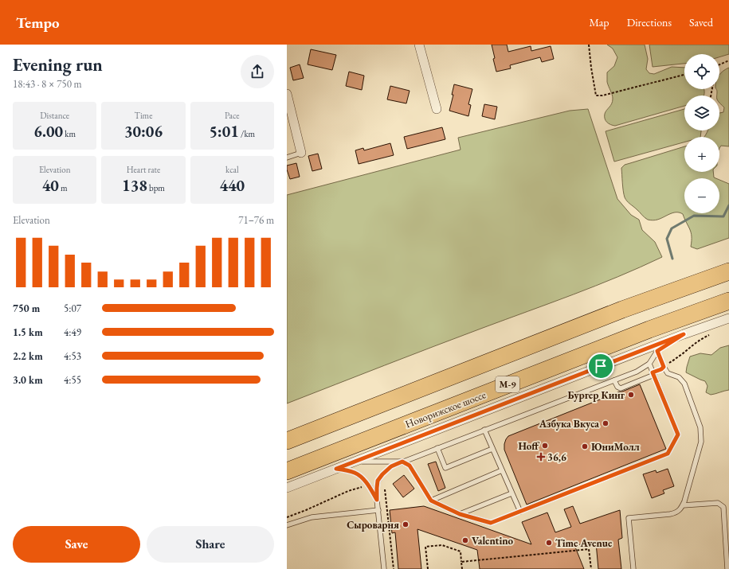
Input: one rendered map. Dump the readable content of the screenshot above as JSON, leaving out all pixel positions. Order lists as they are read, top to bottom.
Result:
{
  "streets": {
    "highway": ["М-9", "Новорижское шоссе"]
  },
  "places": {
    "other": [
      "Бургер Кинг",
      "Азбука Вкуса",
      "Hoff",
      "ЮниМолл",
      "Сыроварня",
      "Valentino",
      "Time Avenue"
    ],
    "health": ["36,6"]
  },
  "page": {
    "header": "Tempo",
    "nav": ["Map", "Directions", "Saved"],
    "heading": ["Evening run", "18:43 · 8 × 750 m"],
    "map_buttons": ["+", "−"],
    "stats": [
      ["Distance", "6.00 km"],
      ["Time", "30:06"],
      ["Pace", "5:01 /km"],
      ["Elevation", "40 m"],
      ["Heart rate", "138 bpm"],
      ["kcal", "440"]
    ],
    "chart": ["Elevation", "71–76 m"],
    "list": [
      {
        "name": "750 m",
        "note": "5:07"
      },
      {
        "name": "1.5 km",
        "note": "4:49"
      },
      {
        "name": "2.2 km",
        "note": "4:53"
      },
      {
        "name": "3.0 km",
        "note": "4:55"
      }
    ],
    "buttons": ["Save", "Share"]
  }
}
